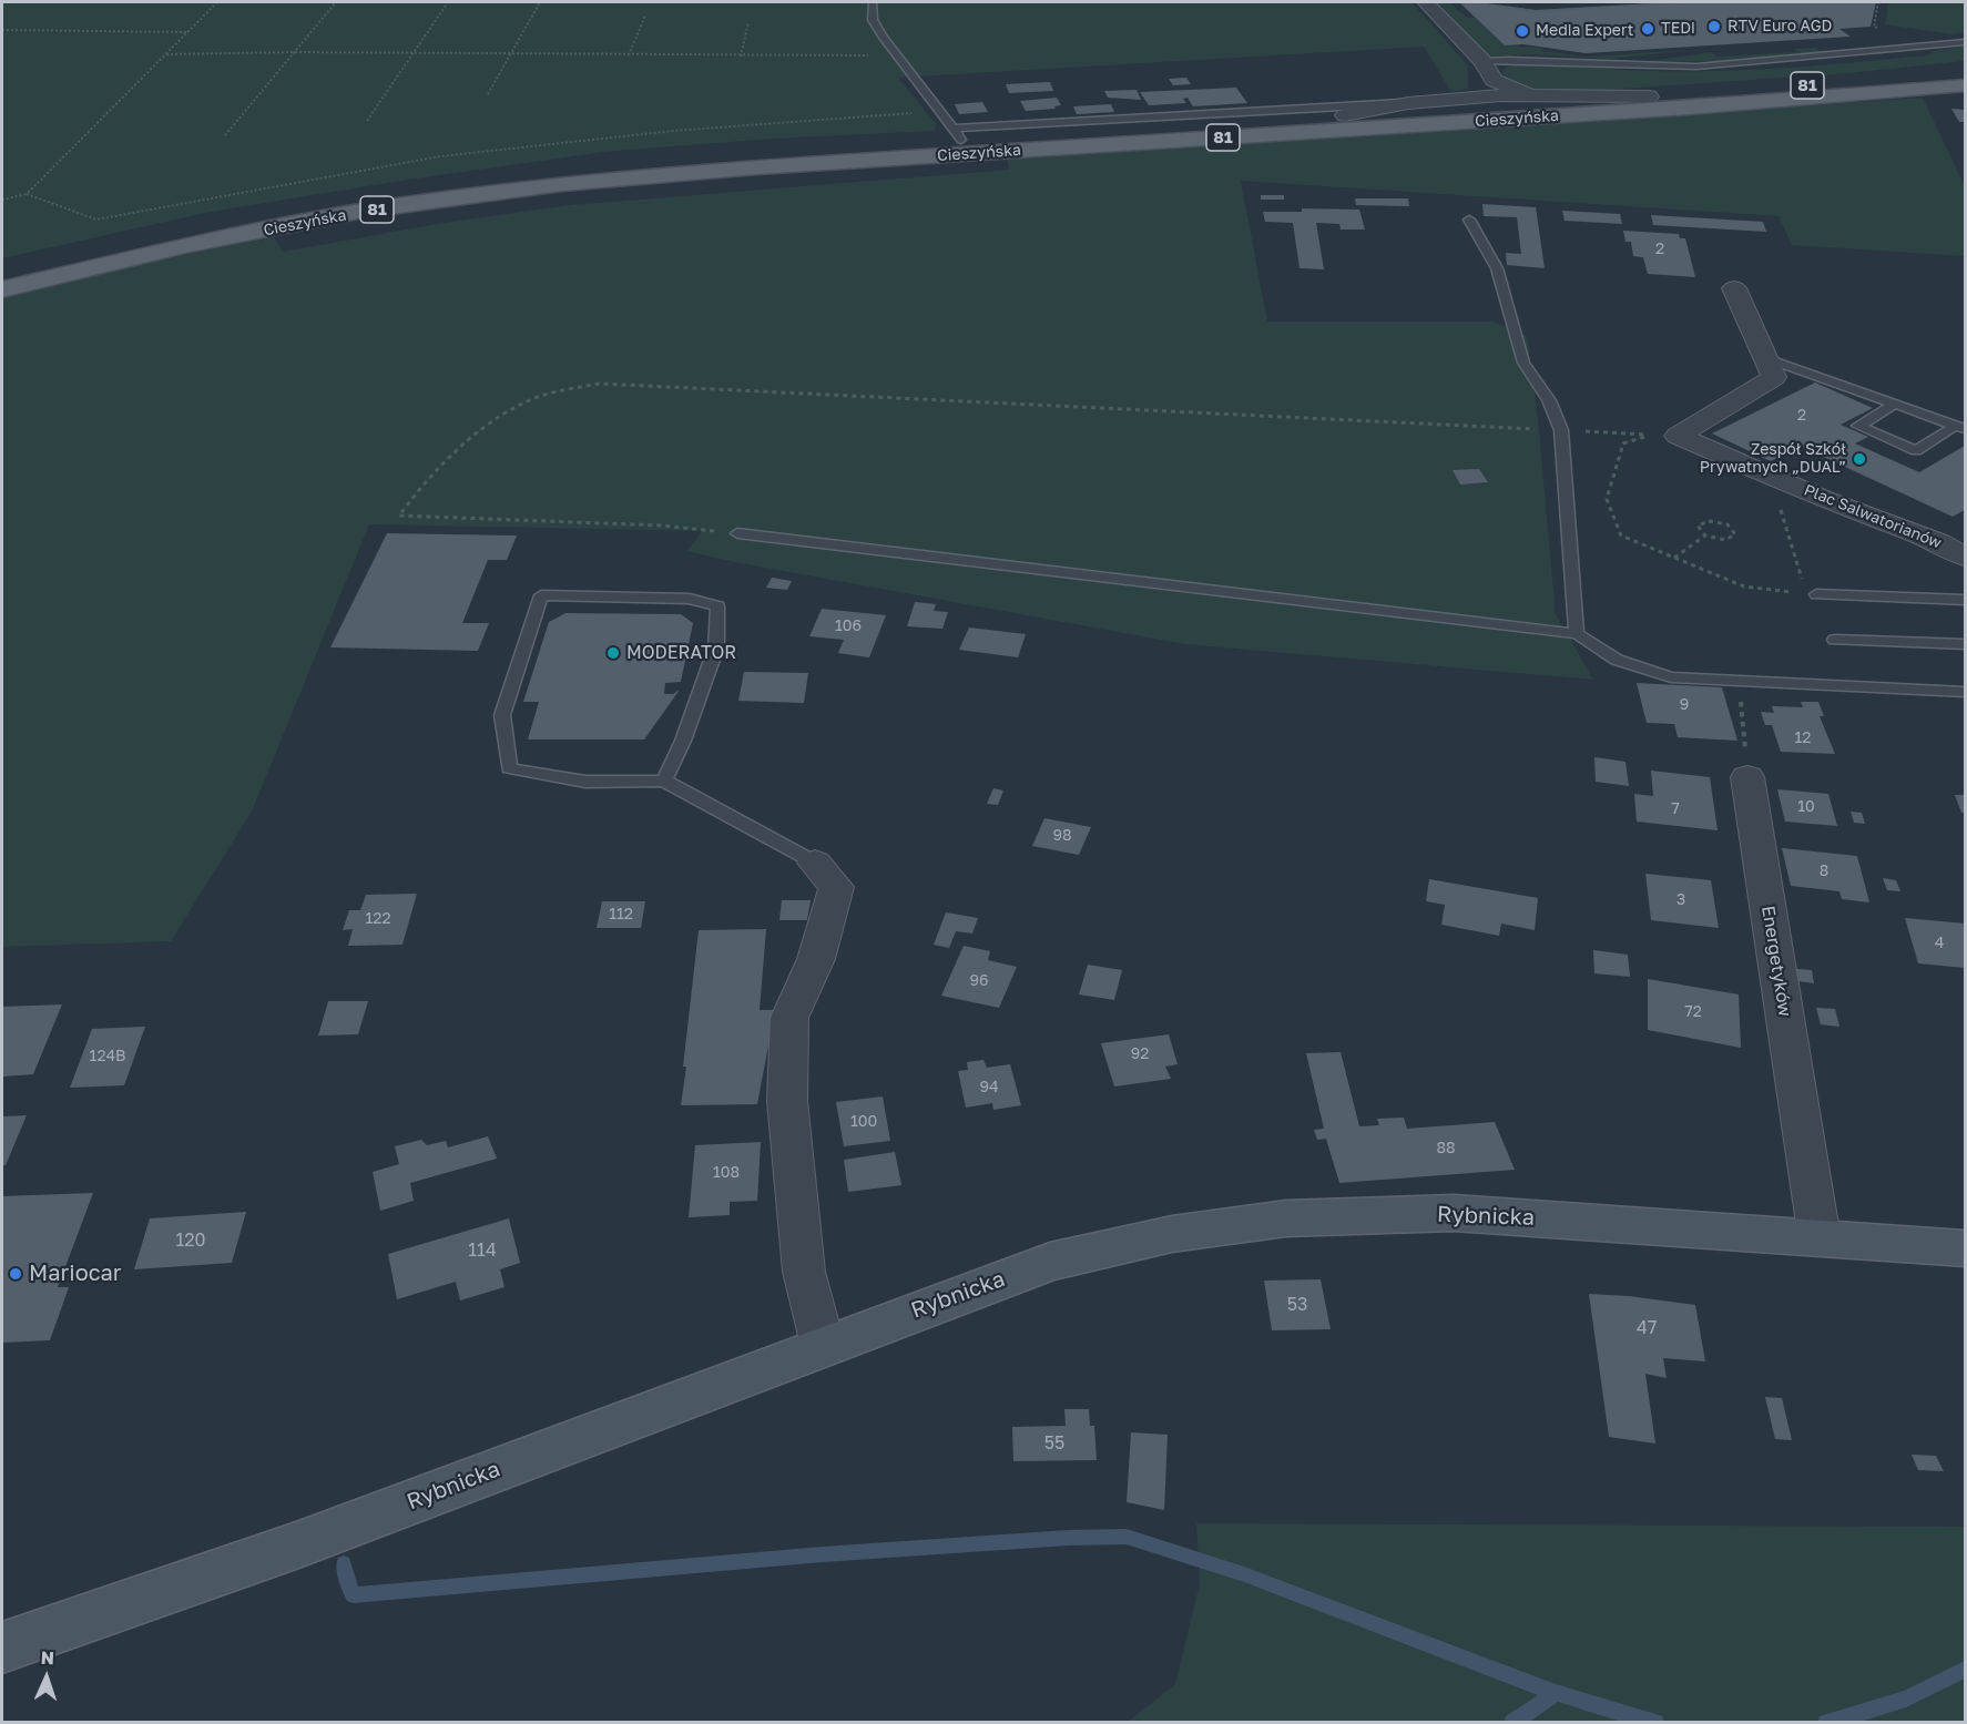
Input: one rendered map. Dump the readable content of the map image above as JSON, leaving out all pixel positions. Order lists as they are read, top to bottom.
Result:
{
  "streets": {
    "main road": ["81", "Cieszyńska"],
    "street": ["Plac Salwatorianów", "Energetyków", "Rybnicka"]
  },
  "crossings": [
    ["Energetyków", "Rybnicka"]
  ],
  "places": [
    "RTV Euro AGD",
    "TEDi",
    "Media Expert",
    "Zespół Szkół Prywatnych „DUAL”",
    "MODERATOR",
    "Mariocar"
  ],
  "house_numbers": [
    "2",
    "2",
    "106",
    "9",
    "12",
    "10",
    "7",
    "98",
    "8",
    "3",
    "112",
    "122",
    "4",
    "96",
    "72",
    "92",
    "124B",
    "94",
    "100",
    "88",
    "108",
    "120",
    "114",
    "53",
    "47",
    "55"
  ],
  "north": "top"
}
